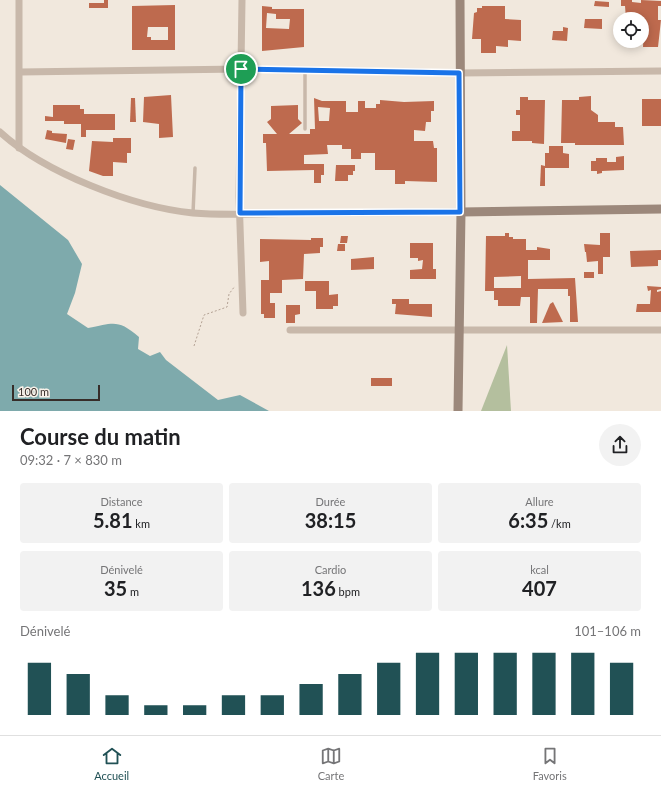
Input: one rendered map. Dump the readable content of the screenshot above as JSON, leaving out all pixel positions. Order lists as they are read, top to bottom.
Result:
{
  "scale_bar": "100 m",
  "page": {
    "scale": "100 m",
    "heading": ["Course du matin", "09:32 · 7 × 830 m"],
    "stats": [
      ["Distance", "5.81 km"],
      ["Durée", "38:15"],
      ["Allure", "6:35 /km"],
      ["Dénivelé", "35 m"],
      ["Cardio", "136 bpm"],
      ["kcal", "407"]
    ],
    "chart": ["Dénivelé", "101–106 m"],
    "tabs": ["Accueil", "Carte", "Favoris"]
  }
}
